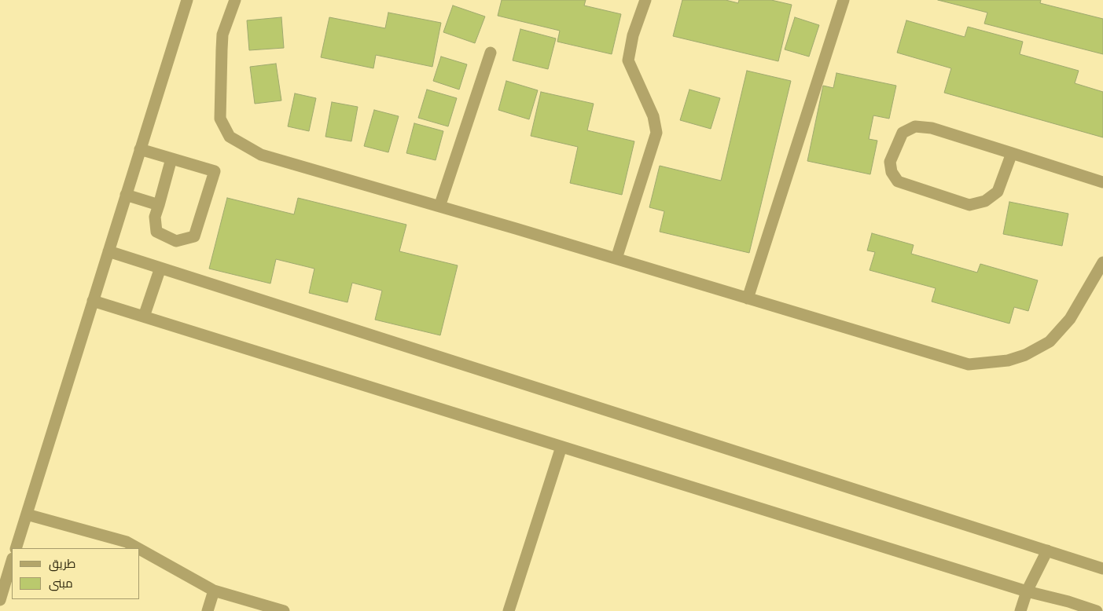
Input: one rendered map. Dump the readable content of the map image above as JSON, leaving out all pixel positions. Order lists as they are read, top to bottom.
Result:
{
  "legend": ["طريق", "مبنى"]
}
